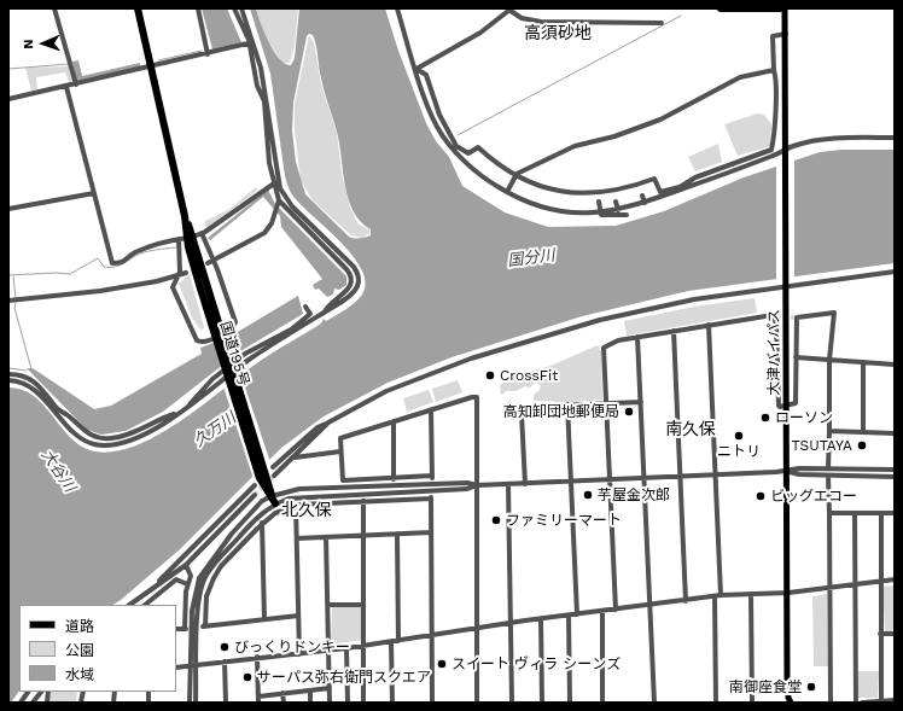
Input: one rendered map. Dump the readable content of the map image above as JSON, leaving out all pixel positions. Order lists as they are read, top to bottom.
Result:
{
  "streets": {
    "highway": ["国道195号"],
    "main road": ["大津バイパス"]
  },
  "districts": ["高須砂地", "南久保", "北久保"],
  "water": ["国分川", "久万川", "大谷川"],
  "places": [
    "CrossFit",
    "高知卸団地郵便局",
    "ローソン",
    "ニトリ",
    "TSUTAYA",
    "芋屋金次郎",
    "ビッグエコー",
    "ファミリーマート",
    "びっくりドンキー",
    "スイート ヴィラ シーンズ",
    "サーパス弥右衛門スクエア",
    "南御座食堂"
  ],
  "legend": ["道路", "公園", "水域"],
  "north": "left"
}
